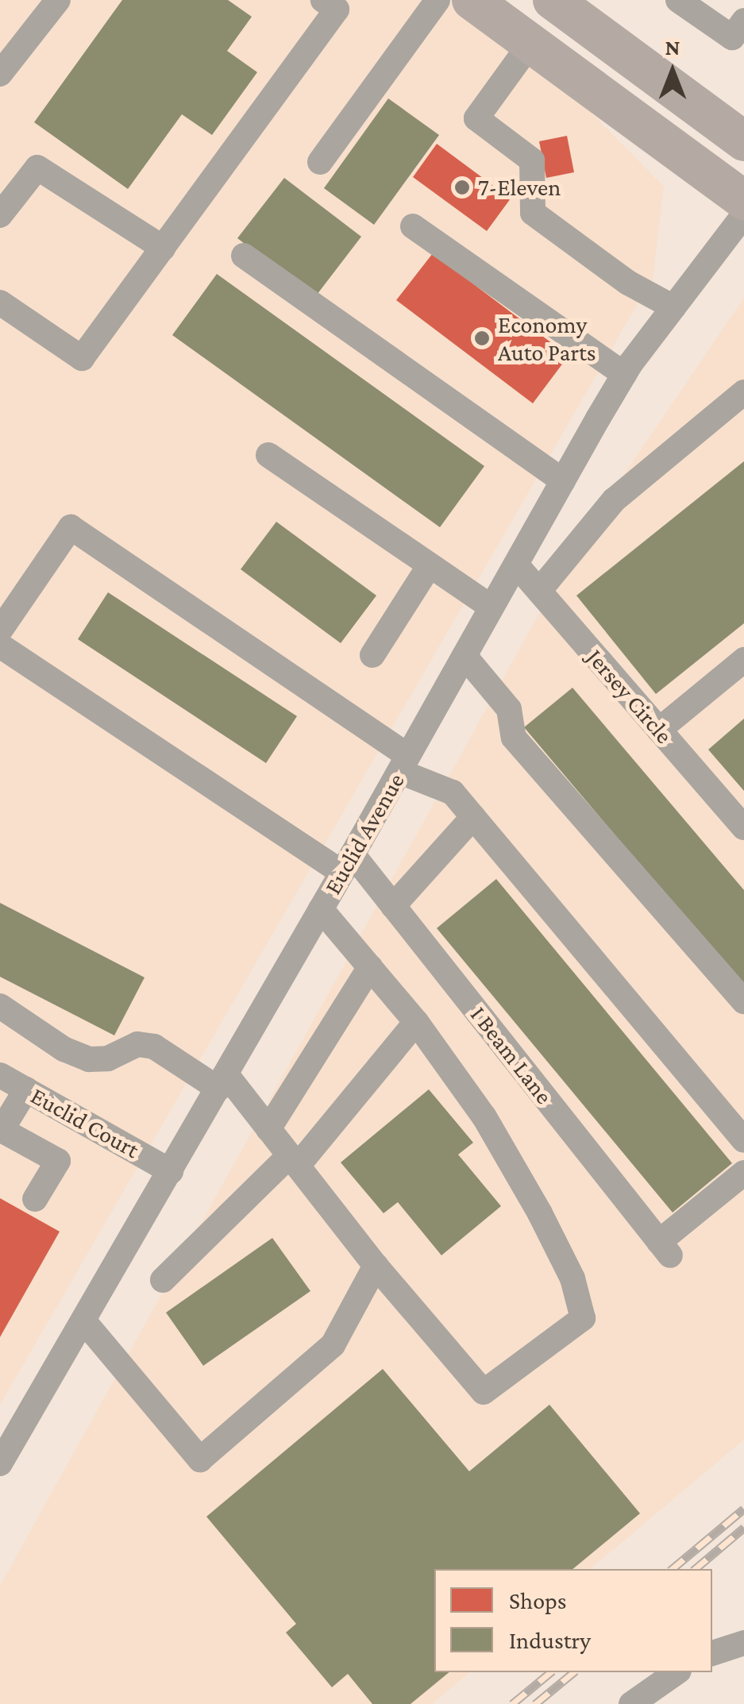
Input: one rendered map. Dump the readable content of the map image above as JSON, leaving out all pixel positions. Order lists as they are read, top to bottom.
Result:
{
  "streets": {
    "street": [
      "Jersey Circle",
      "Euclid Avenue",
      "I Beam Lane",
      "Euclid Court"
    ]
  },
  "crossings": [
    ["Jersey Circle", "Euclid Avenue"],
    ["Euclid Avenue", "I Beam Lane"],
    ["Euclid Avenue", "Euclid Court"]
  ],
  "places": ["7-Eleven", "Economy Auto Parts"],
  "legend": ["Shops", "Industry"],
  "north": "top"
}
